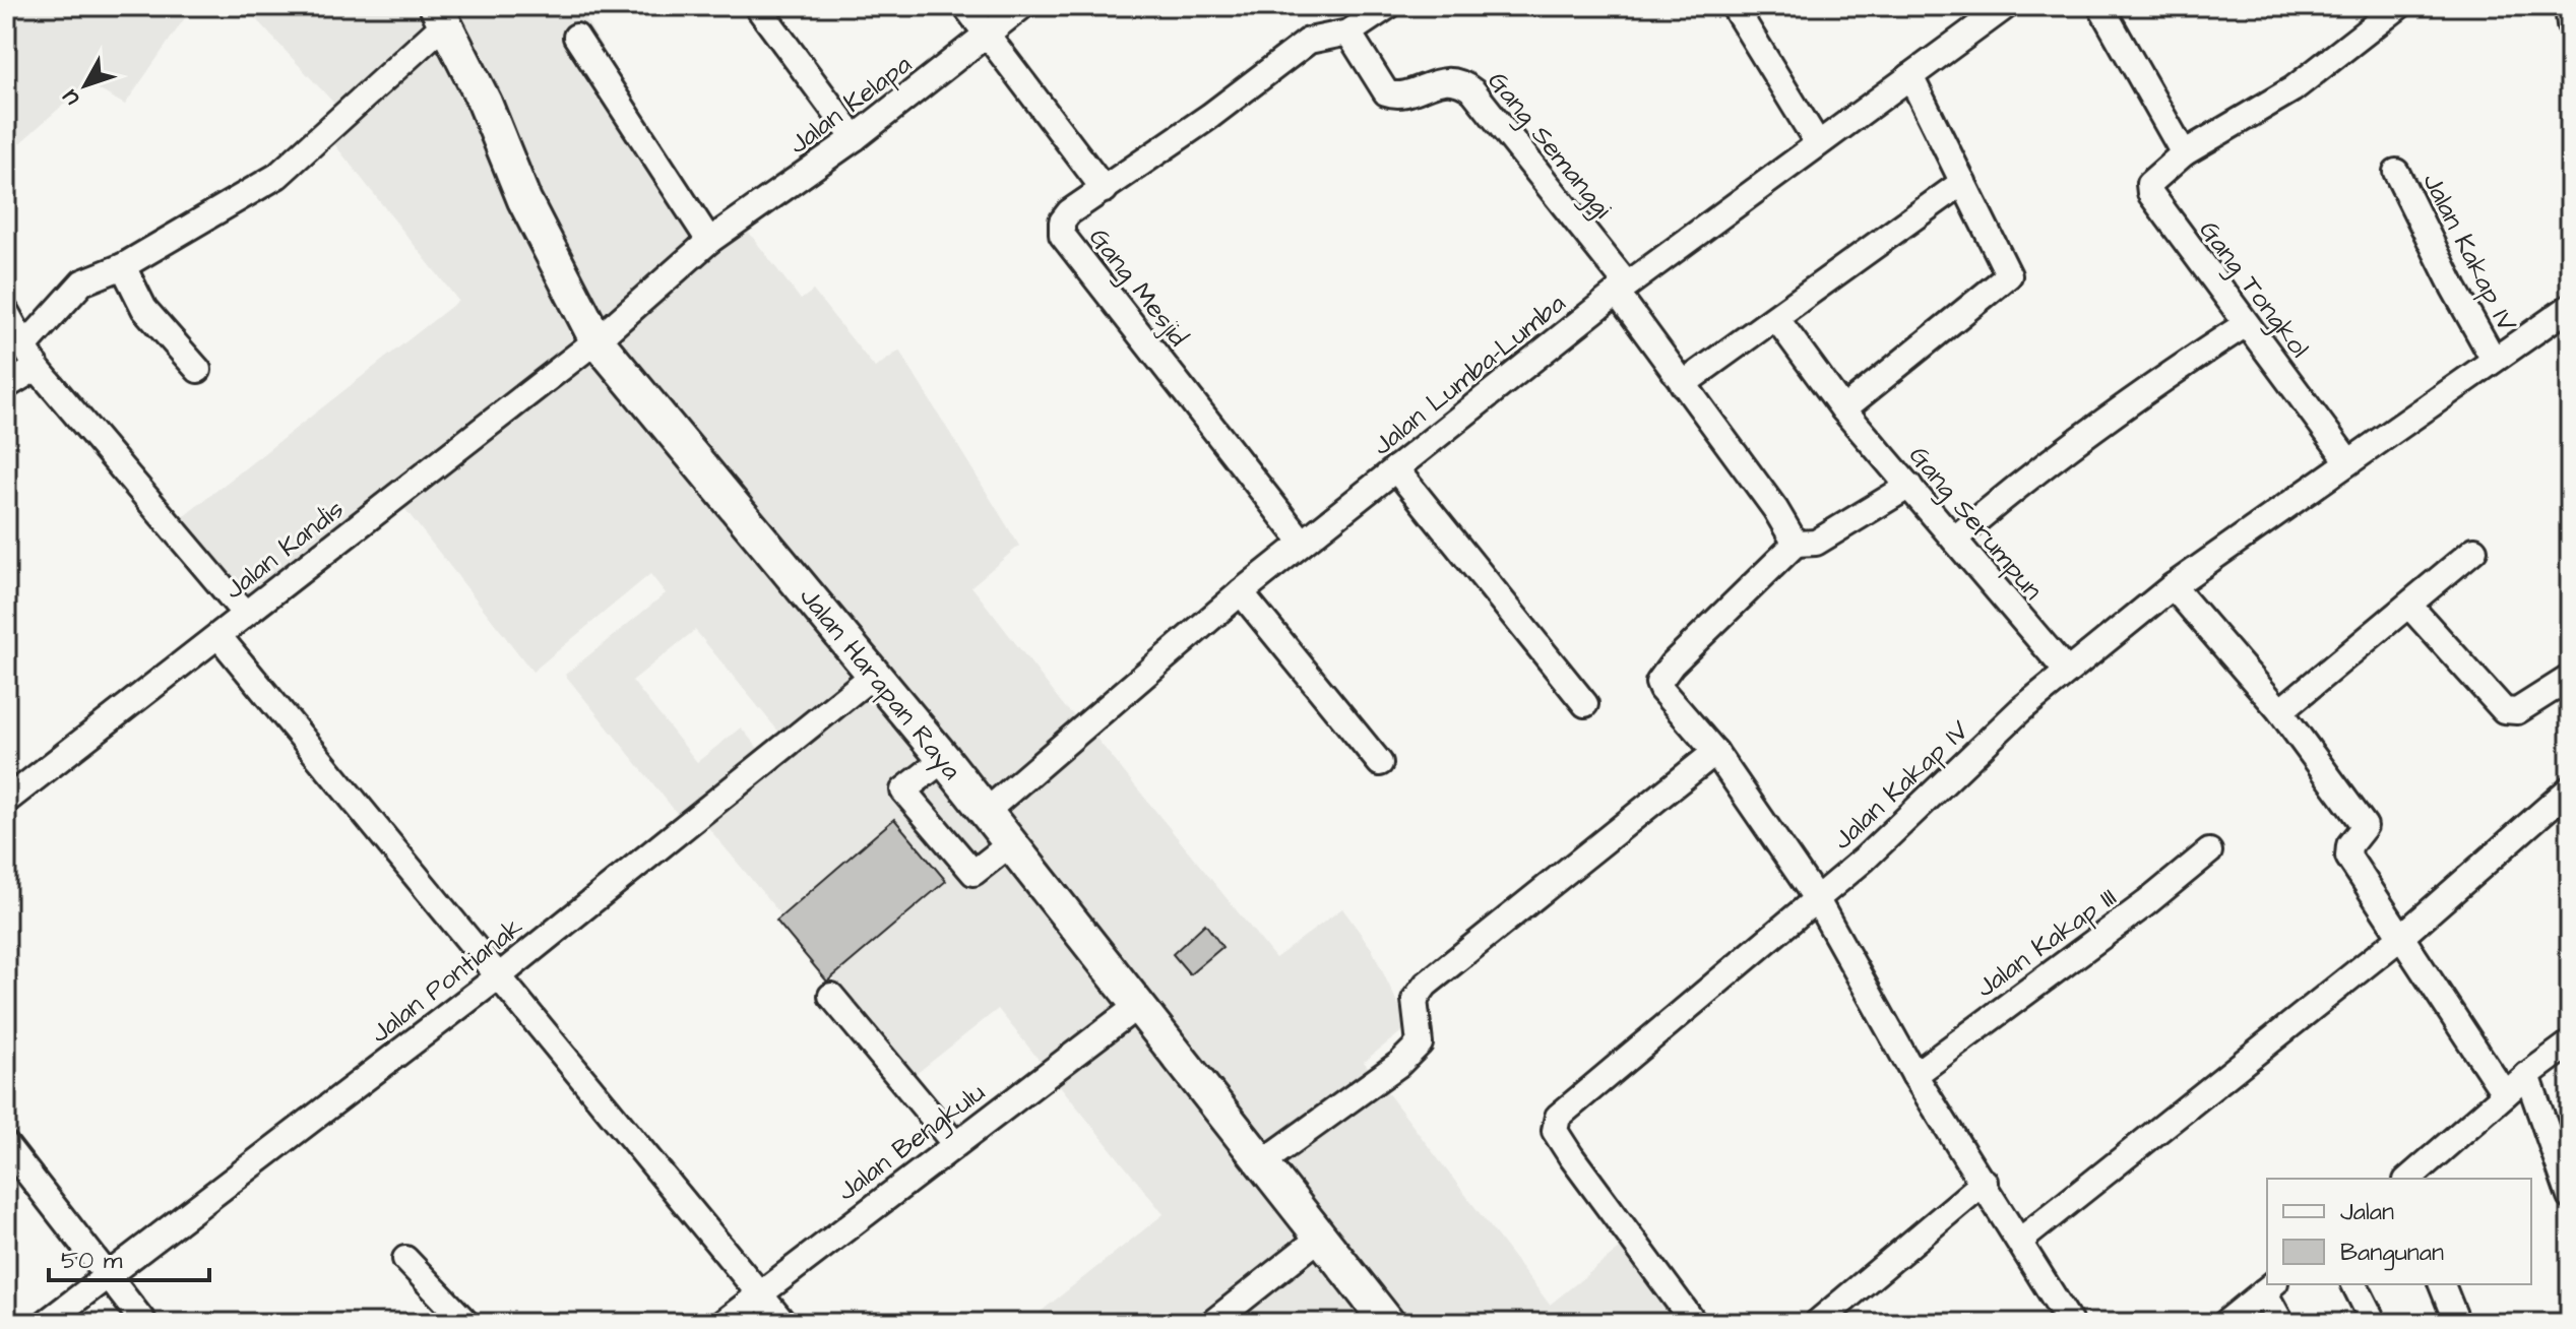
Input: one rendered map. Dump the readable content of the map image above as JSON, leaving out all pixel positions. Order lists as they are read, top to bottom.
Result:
{
  "streets": {
    "main road": ["Jalan Harapan Raya"],
    "street": [
      "Jalan Kelapa",
      "Gang Semanggi",
      "Jalan Kakap IV",
      "Gang Mesjid",
      "Gang Tongkol",
      "Jalan Lumba-Lumba",
      "Gang Serumpun",
      "Jalan Kandis",
      "Jalan Kakap III",
      "Jalan Pontianak",
      "Jalan Bengkulu"
    ]
  },
  "crossings": [
    ["Jalan Kelapa", "Gang Mesjid"],
    ["Jalan Kelapa", "Jalan Kandis"],
    ["Jalan Kelapa", "Jalan Harapan Raya"],
    ["Gang Semanggi", "Jalan Lumba-Lumba"],
    ["Jalan Kakap IV", "Gang Tongkol"],
    ["Jalan Kakap IV", "Gang Serumpun"],
    ["Gang Mesjid", "Jalan Lumba-Lumba"],
    ["Jalan Lumba-Lumba", "Jalan Harapan Raya"],
    ["Jalan Kandis", "Jalan Harapan Raya"],
    ["Jalan Harapan Raya", "Jalan Pontianak"],
    ["Jalan Harapan Raya", "Jalan Bengkulu"]
  ],
  "legend": ["Jalan", "Bangunan"],
  "scale_bar": "50 m",
  "north": "bottom left"
}
